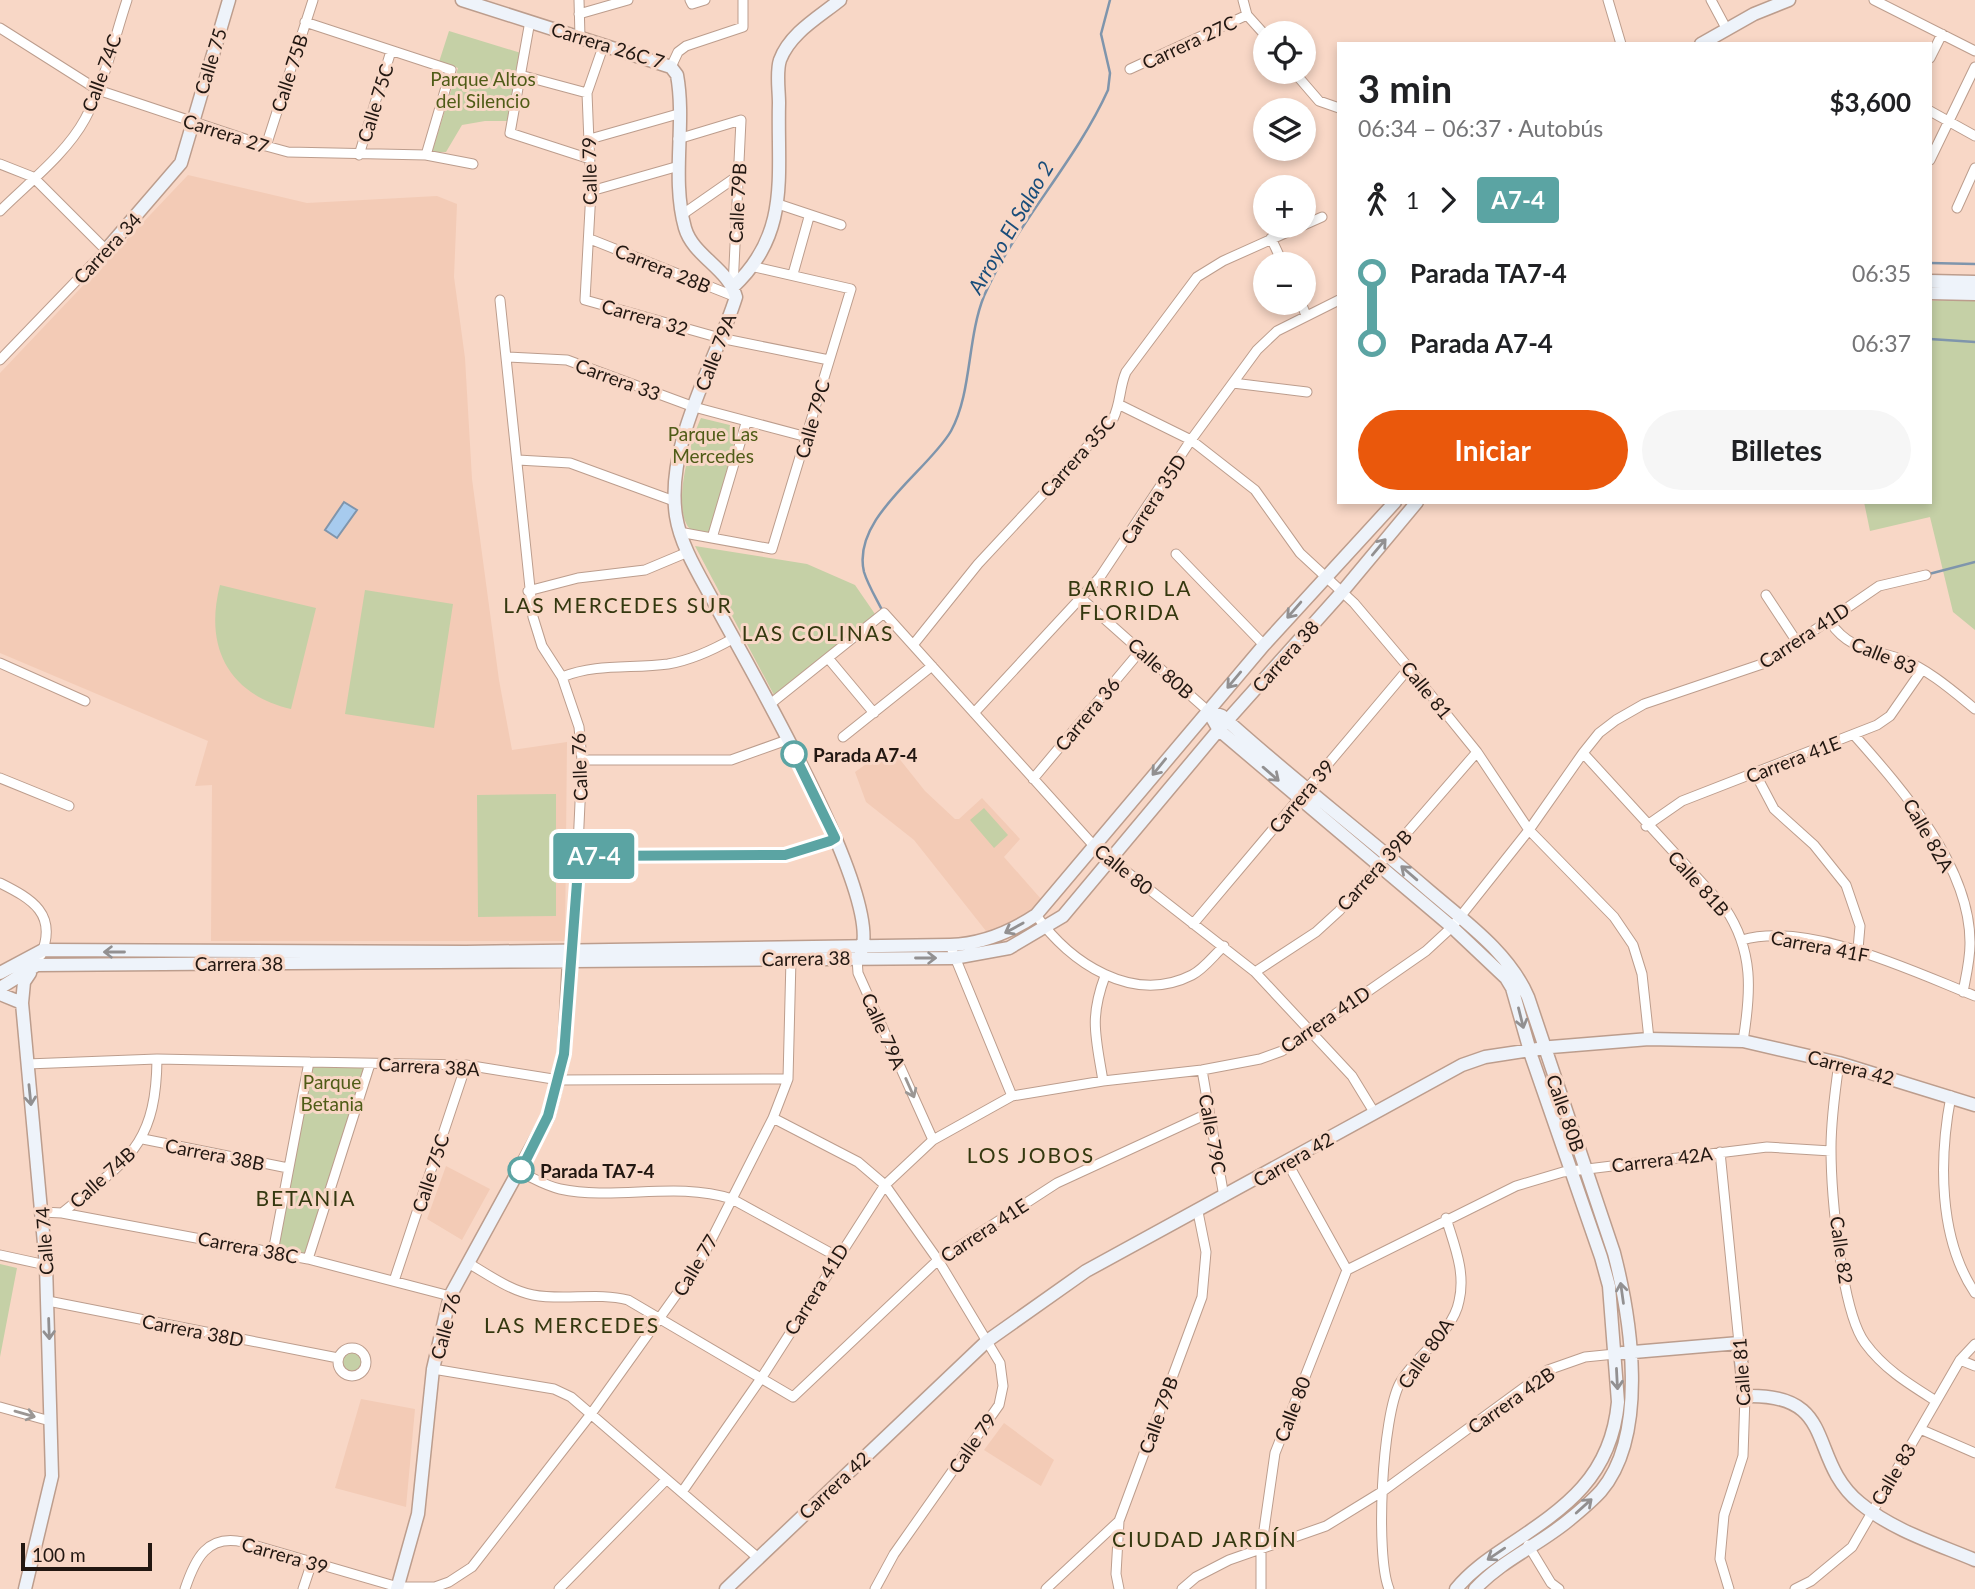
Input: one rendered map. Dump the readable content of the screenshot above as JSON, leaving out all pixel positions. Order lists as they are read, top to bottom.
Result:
{
  "streets": {
    "main road": [
      "Carrera 26C 7",
      "Calle 75",
      "Carrera 34",
      "Calle 79A",
      "Carrera 38",
      "Calle 80B",
      "Calle 81",
      "Calle 76",
      "Carrera 42",
      "Calle 74",
      "Carrera 42B"
    ],
    "street": [
      "Carrera 27C",
      "Calle 74C",
      "Calle 75B",
      "Calle 75C",
      "Carrera 27",
      "Calle 79",
      "Calle 79B",
      "Carrera 28B",
      "Carrera 32",
      "Carrera 33",
      "Calle 79C",
      "Carrera 35C",
      "Carrera 35D",
      "Carrera 41D",
      "Calle 83",
      "Carrera 36",
      "Carrera 41E",
      "Carrera 39",
      "Calle 82A",
      "Calle 80",
      "Carrera 39B",
      "Calle 81B",
      "Carrera 41F",
      "Carrera 38A",
      "Carrera 38B",
      "Carrera 42A",
      "Calle 74B",
      "Carrera 38C",
      "Calle 82",
      "Calle 77",
      "Carrera 38D",
      "Calle 80A"
    ]
  },
  "crossings": [
    ["Carrera 26C 7", "Calle 79"],
    ["Carrera 26C 7", "Calle 79A"],
    ["Calle 75", "Carrera 27"],
    ["Calle 75", "Carrera 34"],
    ["Calle 74C", "Carrera 27"],
    ["Calle 75B", "Carrera 27"],
    ["Calle 75C", "Carrera 27"],
    ["Calle 75C", "Carrera 38A"],
    ["Calle 75C", "Carrera 38C"],
    ["Carrera 27", "Carrera 34"],
    ["Calle 79", "Carrera 28B"],
    ["Calle 79", "Carrera 32"],
    ["Calle 79", "Carrera 41D"],
    ["Calle 79", "Carrera 41E"],
    ["Calle 79", "Carrera 42"],
    ["Calle 79B", "Carrera 28B"],
    ["Calle 79B", "Calle 79A"],
    ["Calle 79B", "Carrera 42"],
    ["Carrera 28B", "Calle 79A"],
    ["Carrera 32", "Calle 79A"],
    ["Carrera 32", "Calle 79C"],
    ["Calle 79A", "Carrera 33"],
    ["Calle 79A", "Carrera 41D"],
    ["Calle 79A", "Carrera 38"],
    ["Carrera 33", "Calle 79C"],
    ["Carrera 33", "Calle 76"],
    ["Calle 79C", "Carrera 41D"],
    ["Calle 79C", "Carrera 41E"],
    ["Calle 79C", "Carrera 42"],
    ["Carrera 35C", "Calle 81"],
    ["Carrera 35C", "Calle 80"],
    ["Carrera 35D", "Calle 80B"],
    ["Carrera 35D", "Calle 81"],
    ["Carrera 35D", "Calle 80"],
    ["Carrera 41D", "Calle 83"],
    ["Carrera 41D", "Calle 80B"],
    ["Carrera 41D", "Calle 81"],
    ["Carrera 41D", "Carrera 41E"],
    ["Carrera 41D", "Calle 80"],
    ["Carrera 41D", "Calle 81B"],
    ["Calle 83", "Carrera 41E"],
    ["Calle 83", "Calle 82"],
    ["Carrera 38", "Calle 80B"],
    ["Carrera 38", "Calle 81"],
    ["Carrera 38", "Calle 76"],
    ["Carrera 38", "Calle 80"],
    ["Carrera 38", "Calle 74"],
    ["Carrera 38", "Calle 77"],
    ["Calle 80B", "Carrera 36"],
    ["Calle 80B", "Carrera 39"],
    ["Calle 80B", "Carrera 39B"],
    ["Calle 80B", "Carrera 42"],
    ["Calle 80B", "Carrera 42A"],
    ["Calle 80B", "Carrera 42B"],
    ["Calle 81", "Carrera 39"],
    ["Calle 81", "Carrera 39B"],
    ["Calle 81", "Carrera 42"],
    ["Calle 81", "Carrera 42A"],
    ["Calle 81", "Carrera 42B"],
    ["Carrera 36", "Calle 80"],
    ["Carrera 41E", "Calle 82A"],
    ["Carrera 41E", "Calle 81B"],
    ["Calle 76", "Carrera 39"],
    ["Calle 76", "Carrera 38A"],
    ["Calle 76", "Carrera 38C"],
    ["Calle 76", "Calle 77"],
    ["Carrera 39", "Calle 80"],
    ["Carrera 39", "Calle 77"],
    ["Calle 82A", "Carrera 41F"],
    ["Calle 80", "Carrera 39B"],
    ["Calle 80", "Carrera 42"],
    ["Calle 80", "Carrera 42A"],
    ["Calle 81B", "Carrera 41F"],
    ["Calle 81B", "Carrera 42"],
    ["Carrera 38A", "Calle 74B"],
    ["Carrera 38A", "Calle 74"],
    ["Carrera 38A", "Calle 77"],
    ["Carrera 42", "Calle 82"],
    ["Carrera 38B", "Calle 74B"],
    ["Carrera 42A", "Calle 82"],
    ["Carrera 42A", "Calle 80A"],
    ["Calle 74B", "Carrera 38C"],
    ["Calle 74", "Carrera 38C"],
    ["Calle 74", "Carrera 38D"],
    ["Calle 80A", "Carrera 42B"]
  ],
  "one_way": ["Calle 74"],
  "districts": [
    "BARRIO LA FLORIDA",
    "LAS MERCEDES SUR",
    "LAS COLINAS",
    "LOS JOBOS",
    "BETANIA",
    "LAS MERCEDES",
    "CIUDAD JARDÍN"
  ],
  "water": ["Arroyo El Salao 2"],
  "parks": ["Parque Altos del Silencio", "Parque Las Mercedes", "Parque Betania"],
  "places": ["Parada A7-4", "Parada TA7-4"],
  "lines": ["bus line A7-4"],
  "scale_bar": "100 m",
  "page": {
    "on_map": "A7-4",
    "map_buttons": ["+", "−"],
    "heading": ["3 min", "06:34 – 06:37 · Autobús", "$3,600"],
    "legs": ["1", "A7-4"],
    "list": [
      {
        "name": "Parada TA7-4",
        "value": "06:35"
      },
      {
        "name": "Parada A7-4",
        "value": "06:37"
      }
    ],
    "buttons": ["Iniciar", "Billetes"],
    "scale": "100 m"
  }
}
